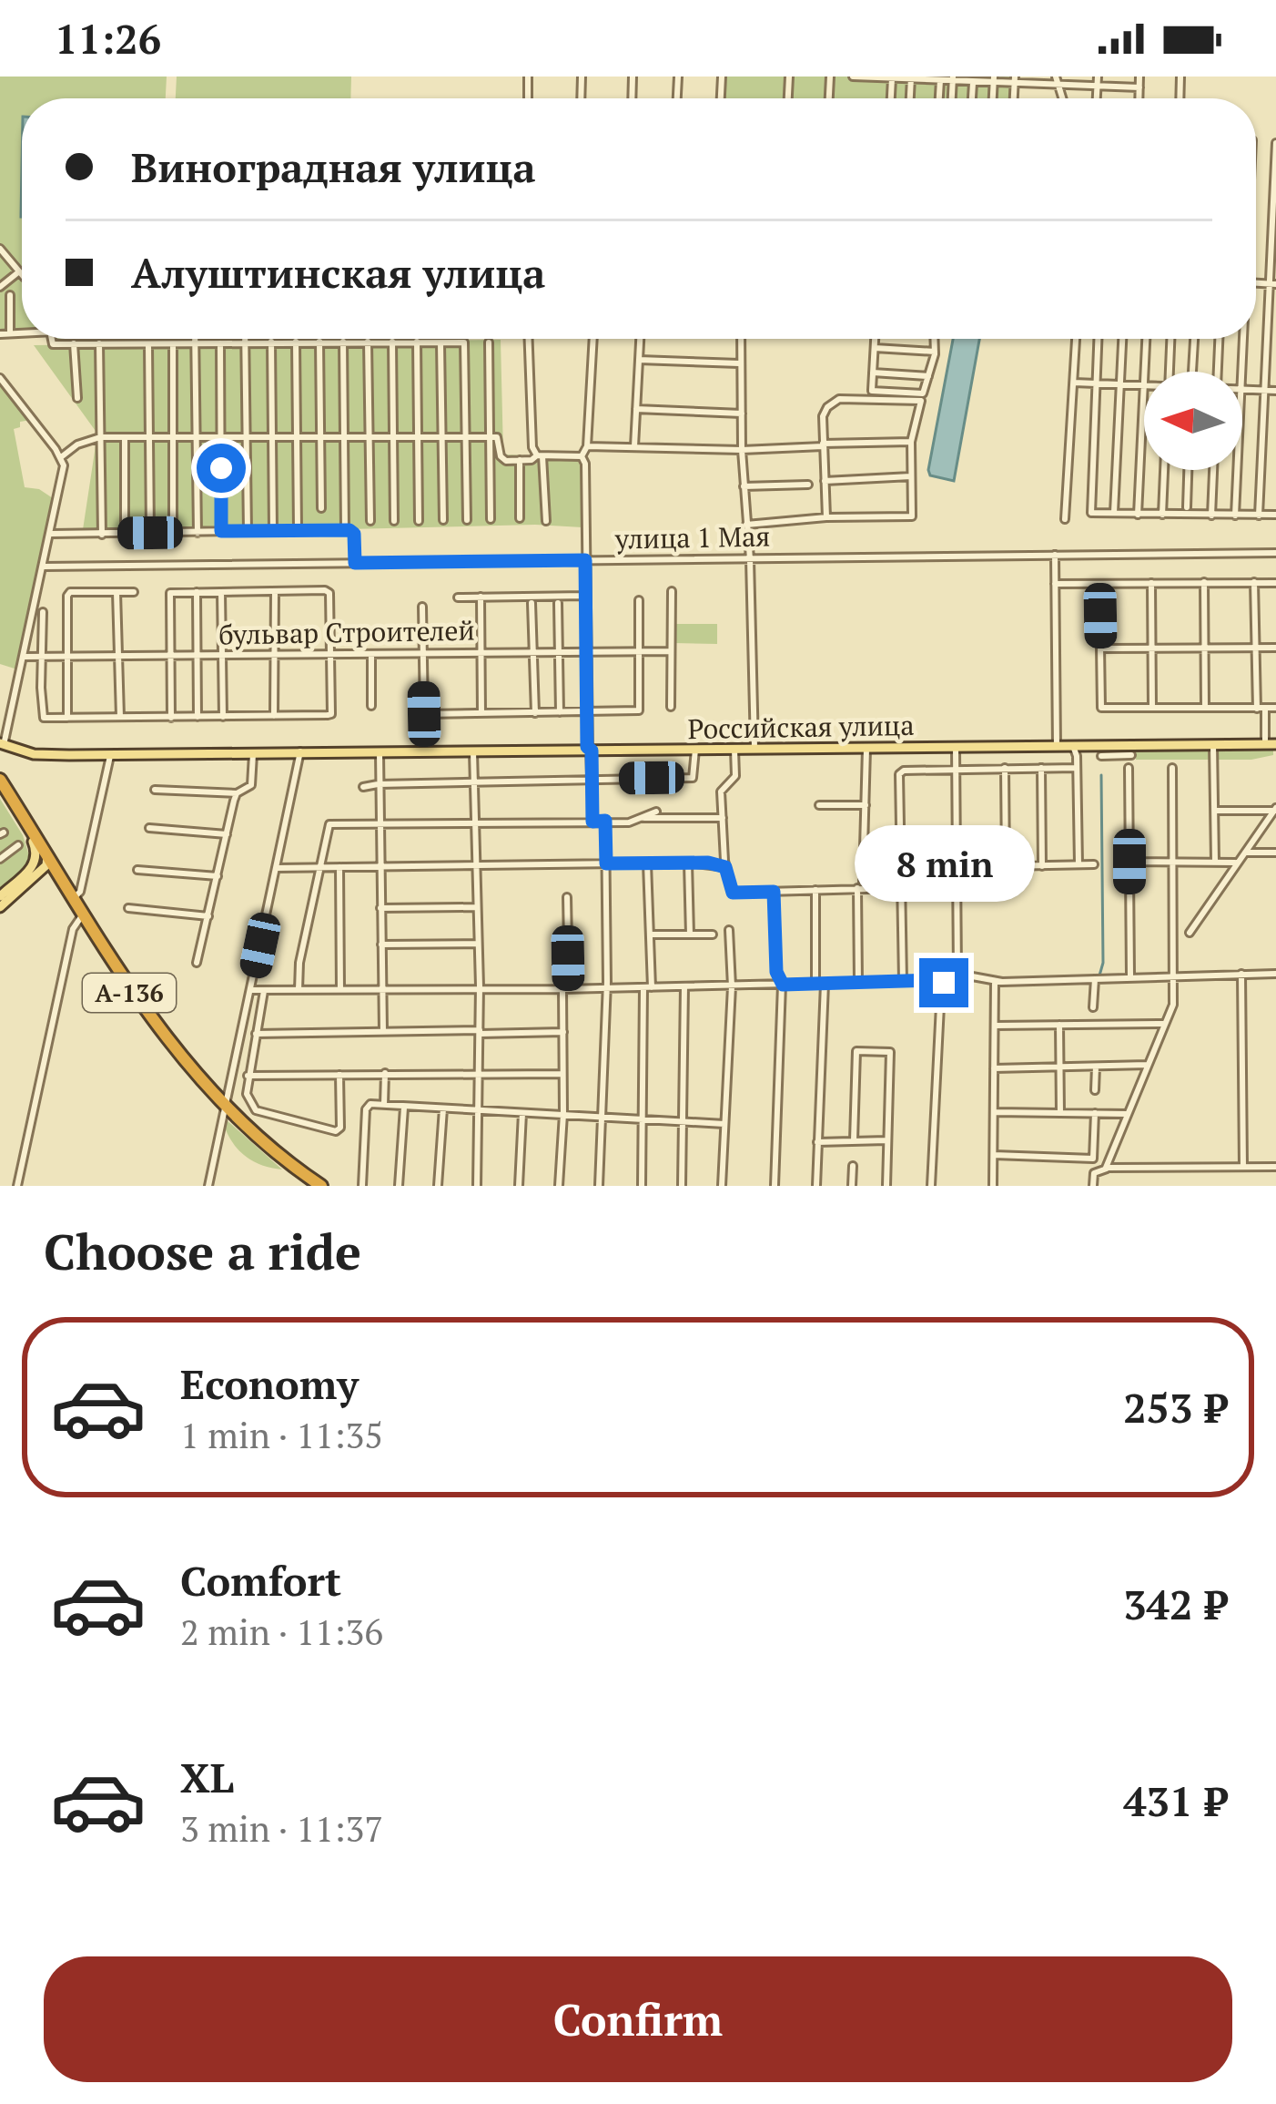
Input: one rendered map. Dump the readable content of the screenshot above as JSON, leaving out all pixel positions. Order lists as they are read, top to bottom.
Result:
{
  "streets": {
    "highway": ["А-136"],
    "main road": ["Российская улица"],
    "street": ["улица 1 Мая", "бульвар Строителей"]
  },
  "north": "left",
  "page": {
    "status": "11:26",
    "banner": ["Виноградная улица", "Алуштинская улица"],
    "bubble": "8 min",
    "heading": "Choose a ride",
    "list": [
      {
        "name": "Economy",
        "note": "1 min · 11:35",
        "value": "253 ₽"
      },
      {
        "name": "Comfort",
        "note": "2 min · 11:36",
        "value": "342 ₽"
      },
      {
        "name": "XL",
        "note": "3 min · 11:37",
        "value": "431 ₽"
      }
    ],
    "buttons": "Confirm"
  }
}
